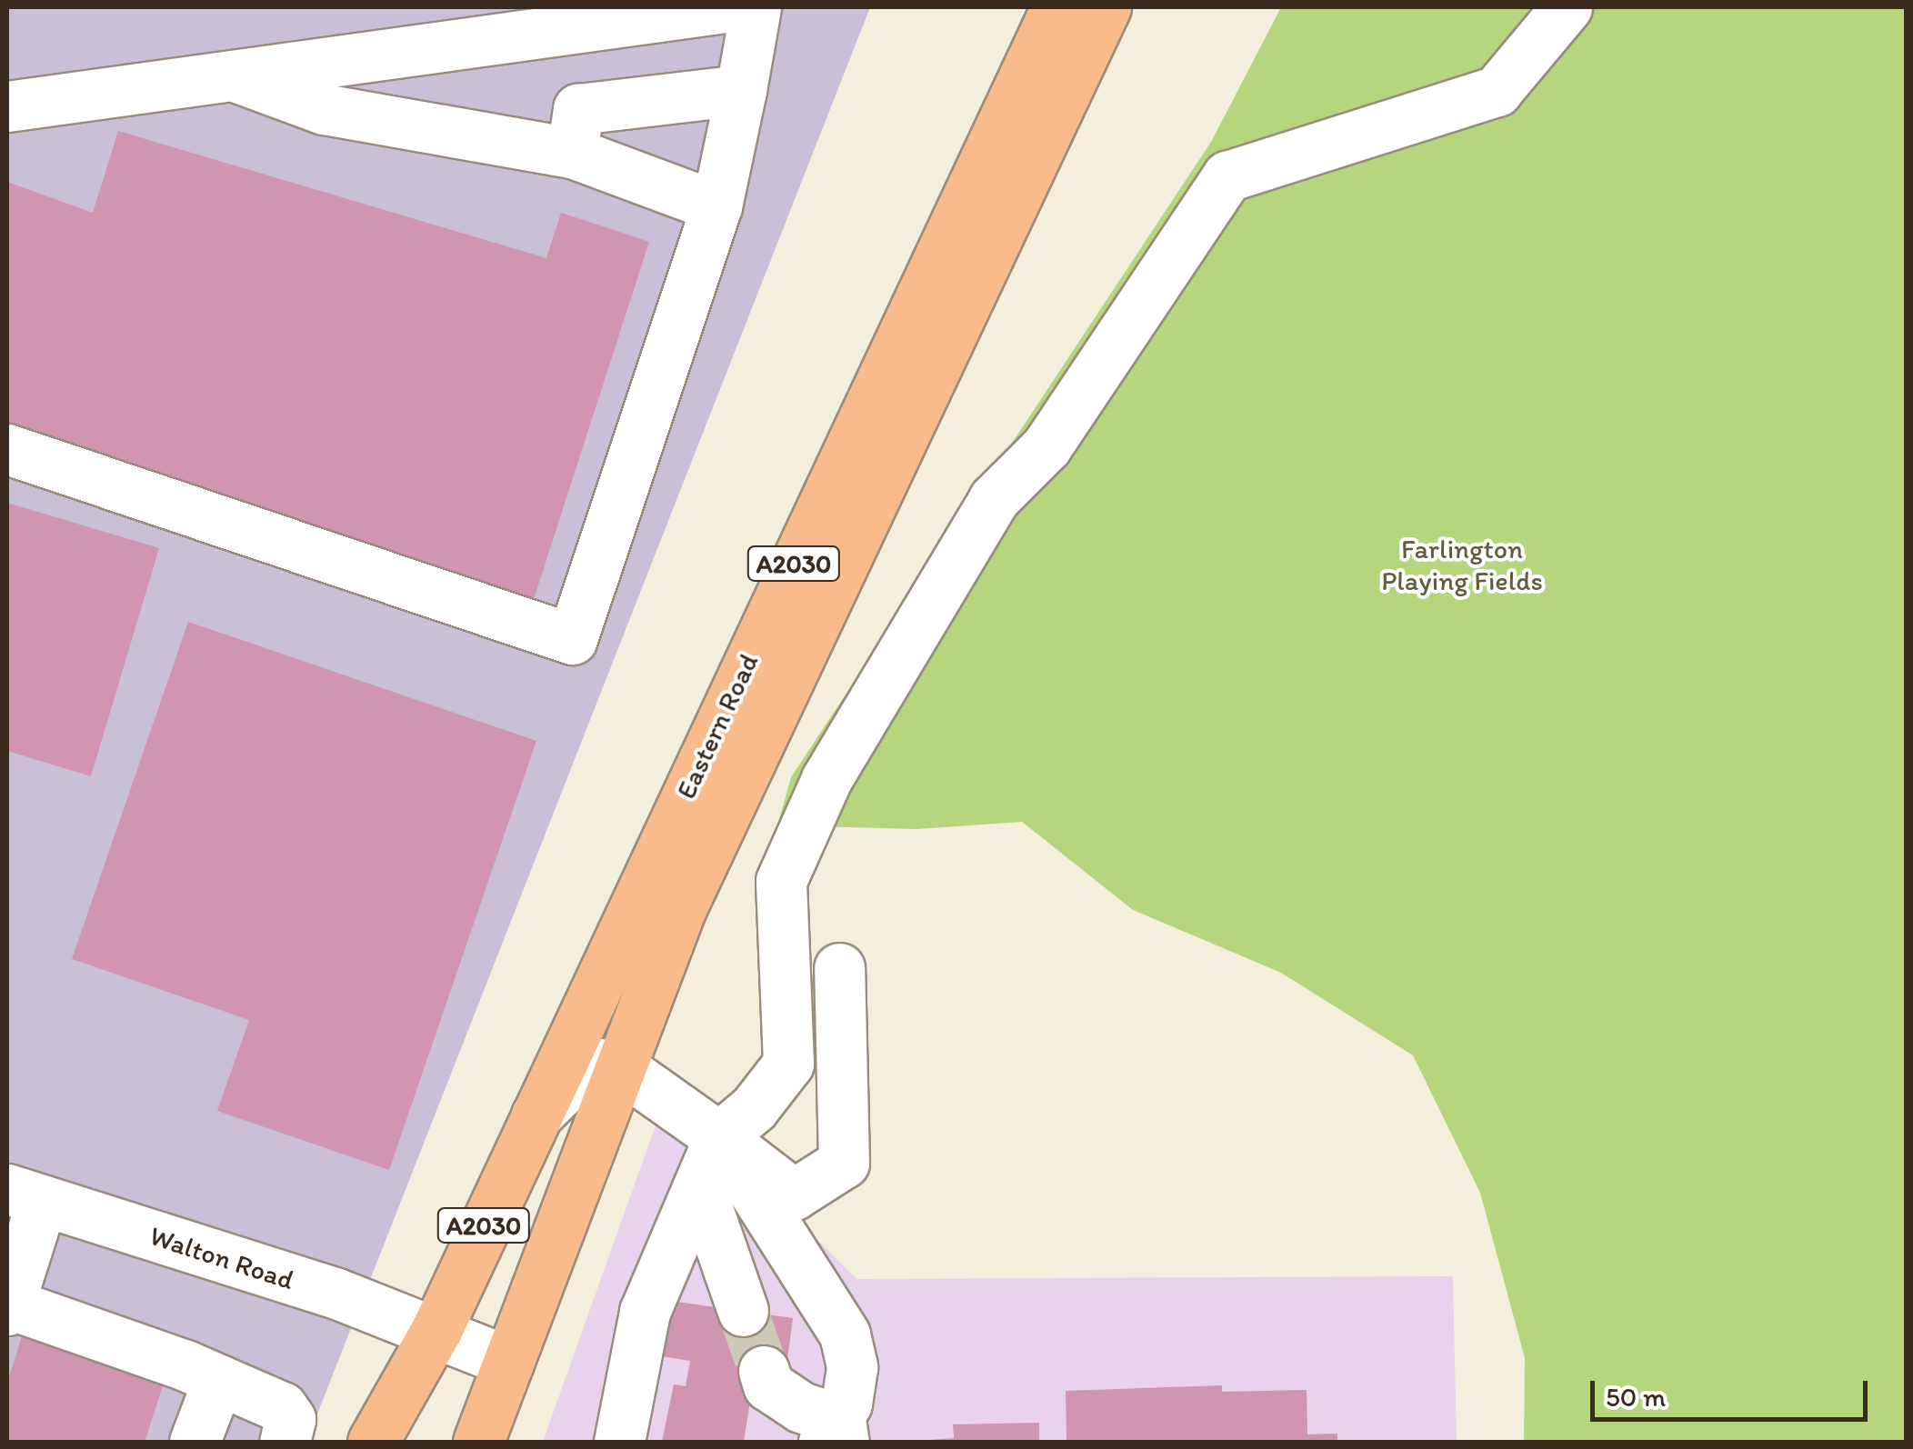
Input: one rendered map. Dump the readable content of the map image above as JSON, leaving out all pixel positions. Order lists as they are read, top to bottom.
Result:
{
  "streets": {
    "main road": ["A2030", "Eastern Road"],
    "street": ["Walton Road"]
  },
  "crossings": [
    ["Eastern Road", "Walton Road"]
  ],
  "parks": ["Farlington Playing Fields"],
  "scale_bar": "50 m"
}
